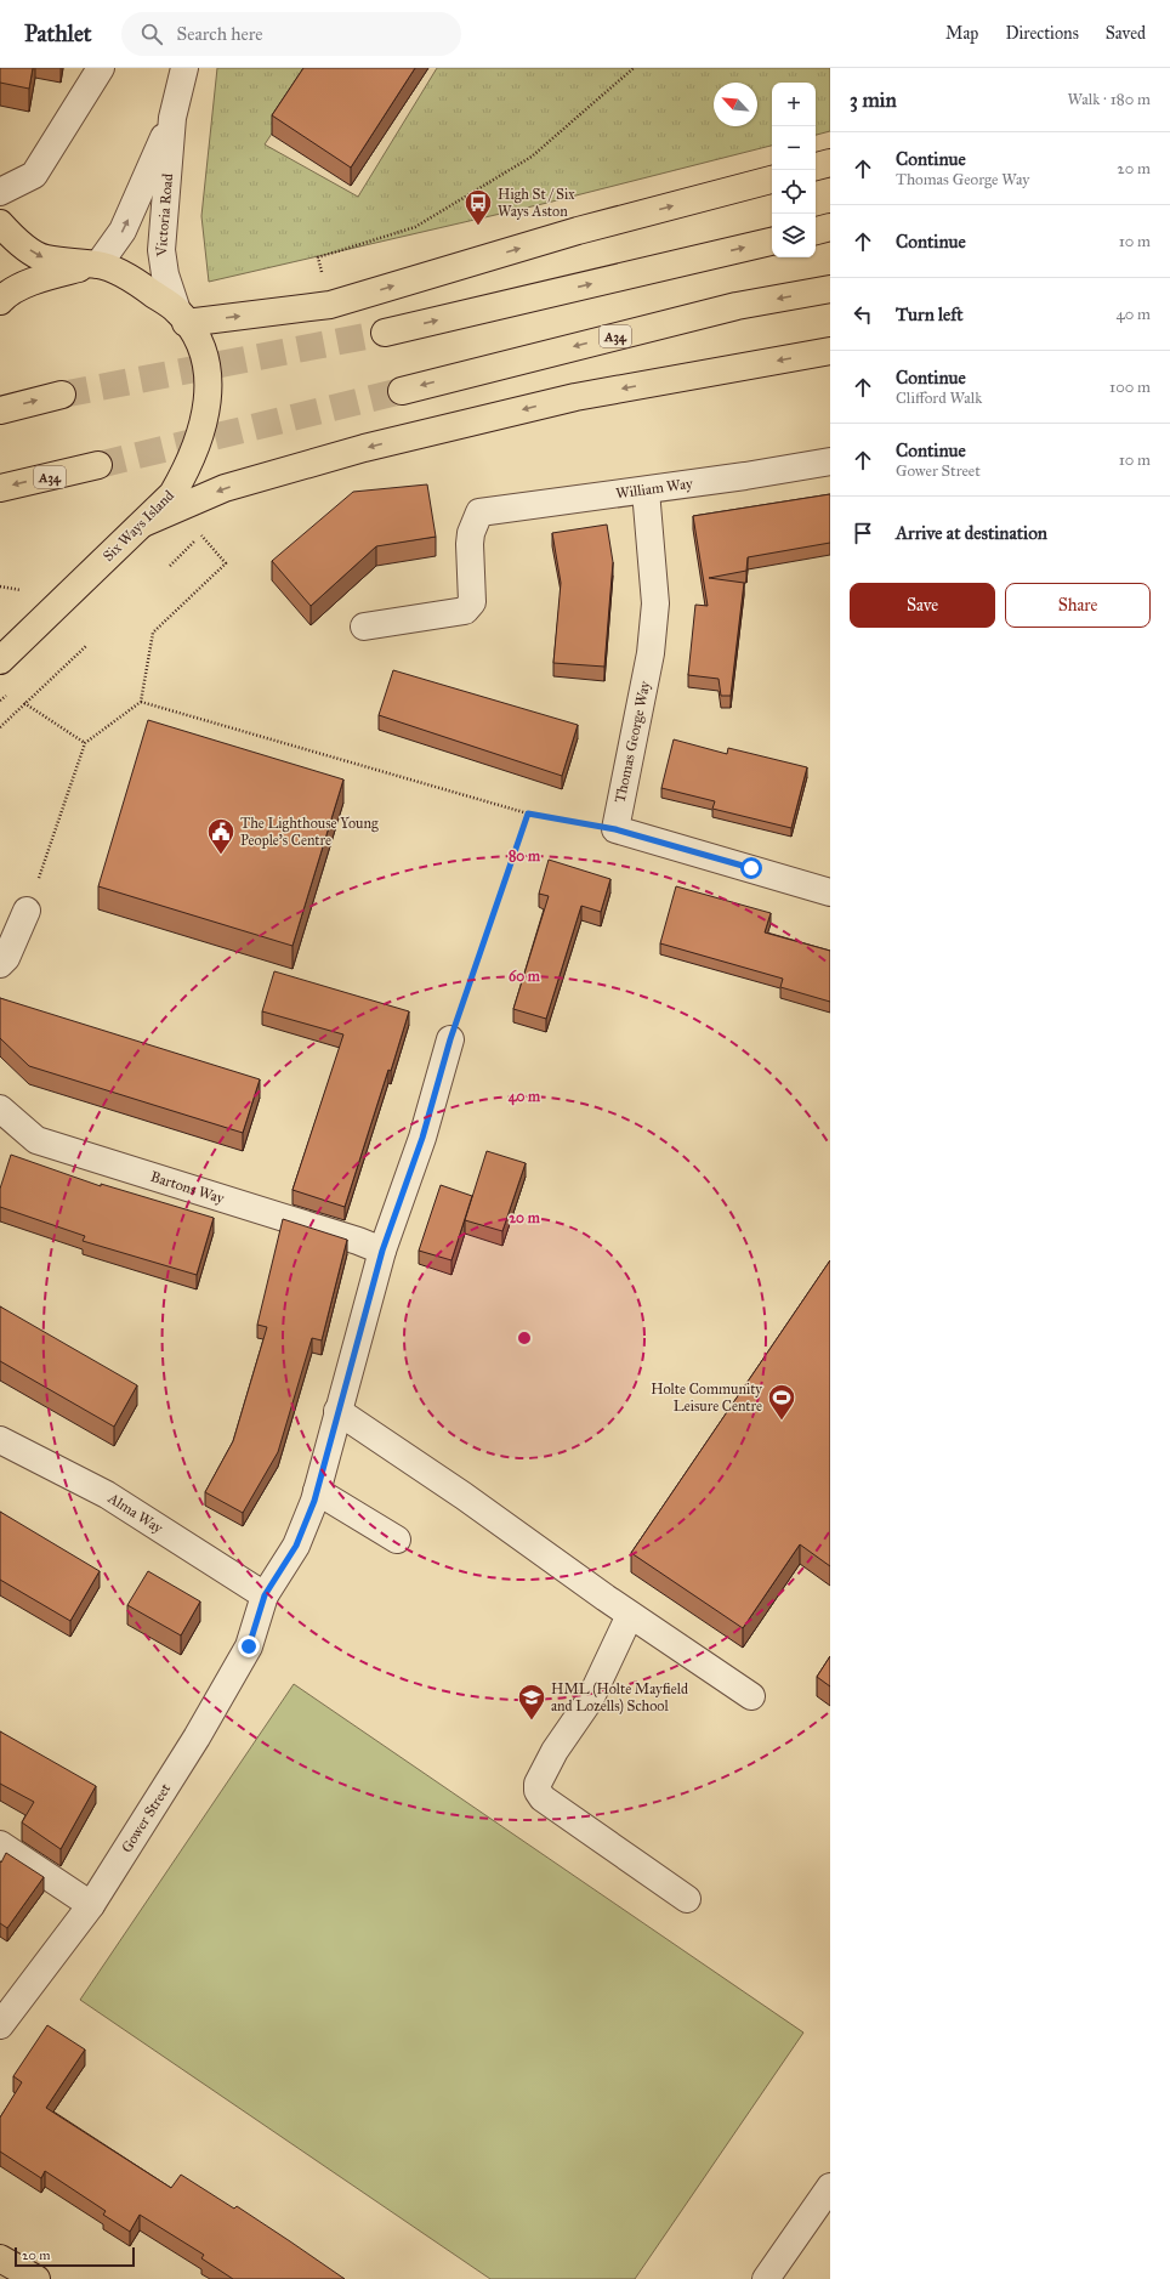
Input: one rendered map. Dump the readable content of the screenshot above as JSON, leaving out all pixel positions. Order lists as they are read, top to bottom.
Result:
{
  "streets": {
    "main road": ["A34", "Six Ways Island"],
    "street": [
      "Victoria Road",
      "William Way",
      "Thomas George Way",
      "Bartons Way",
      "Alma Way",
      "Gower Street"
    ]
  },
  "crossings": [
    ["Victoria Road", "Six Ways Island"],
    ["William Way", "Thomas George Way"],
    ["Bartons Way", "Gower Street"],
    ["Alma Way", "Gower Street"]
  ],
  "places": {
    "bus stop": ["High St / Six Ways Aston"],
    "public building": ["The Lighthouse Young People's Centre"],
    "sports": ["Holte Community Leisure Centre"],
    "school or university": ["HML (Holte Mayfield and Lozells) School"]
  },
  "scale_bar": "20 m",
  "north": "top left",
  "page": {
    "header": "Pathlet",
    "search": "Search here",
    "nav": ["Map", "Directions", "Saved"],
    "heading": ["3 min", "Walk · 180 m"],
    "map_buttons": ["+", "−"],
    "list": [
      ["Continue", "Thomas George Way", "20 m"],
      ["Continue", "10 m"],
      ["Turn left", "40 m"],
      ["Continue", "Clifford Walk", "100 m"],
      ["Continue", "Gower Street", "10 m"],
      "Arrive at destination"
    ],
    "buttons": ["Save", "Share"],
    "scale": "20 m"
  },
  "rings": [
    "80 m",
    "60 m",
    "40 m",
    "20 m"
  ]
}
